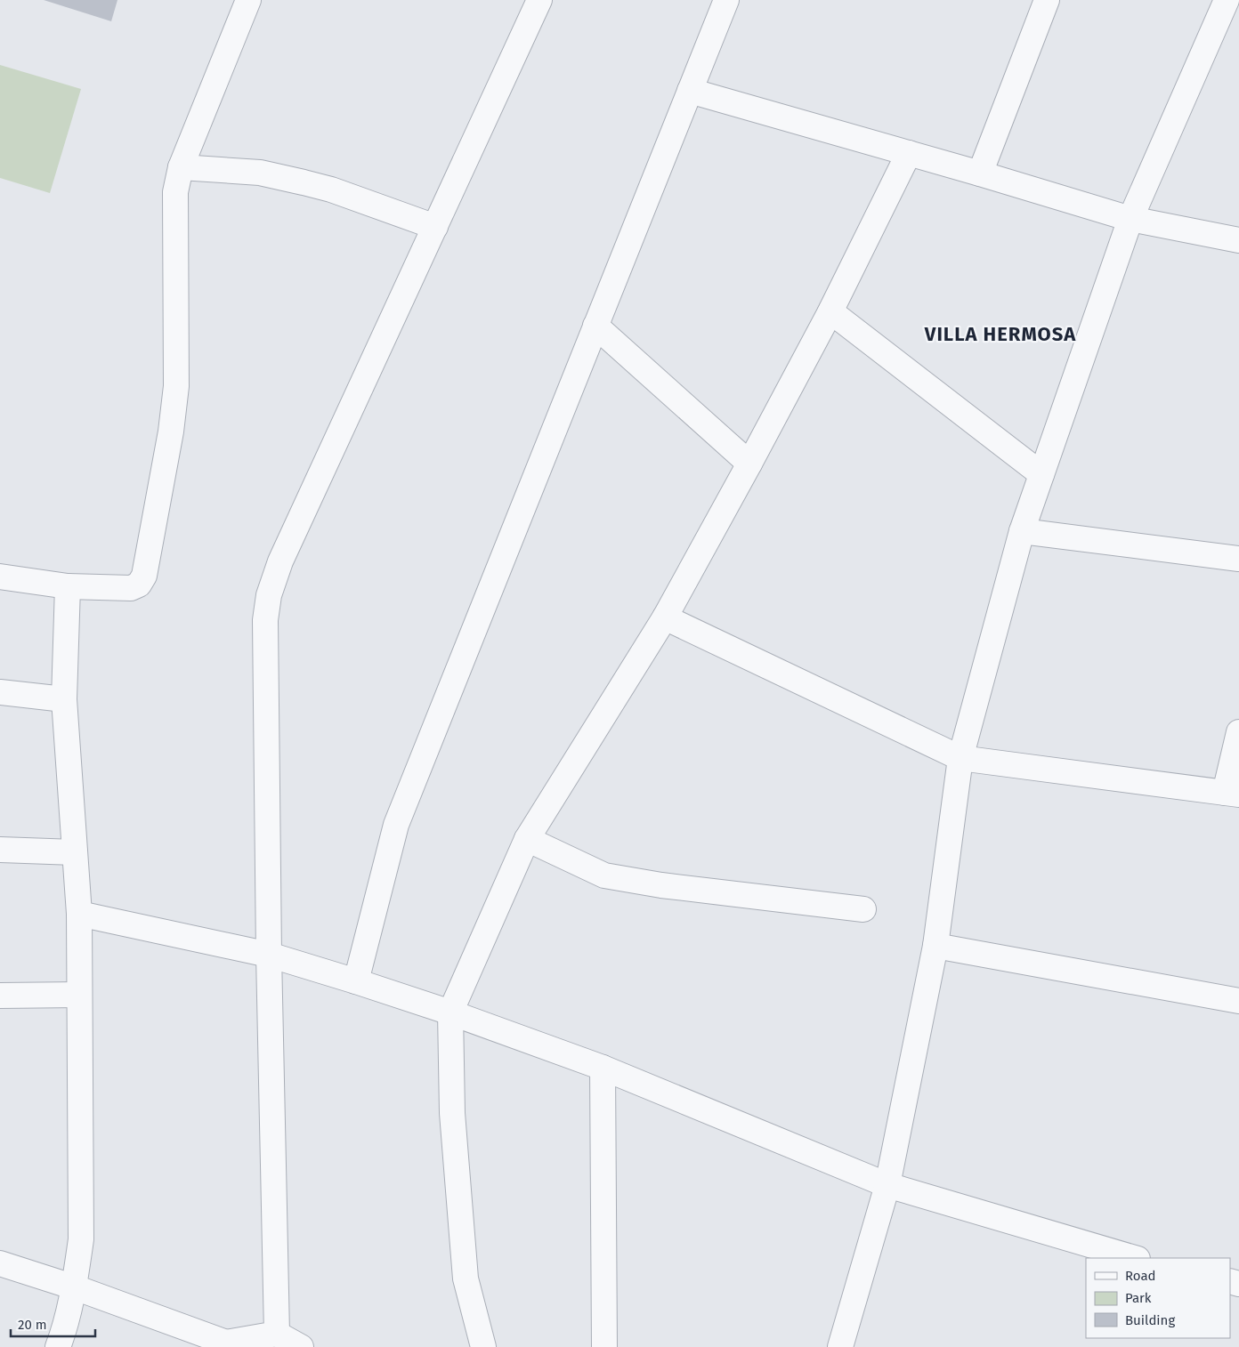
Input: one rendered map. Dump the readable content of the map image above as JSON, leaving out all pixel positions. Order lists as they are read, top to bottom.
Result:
{
  "districts": ["VILLA HERMOSA"],
  "legend": ["Road", "Park", "Building"],
  "scale_bar": "20 m"
}
